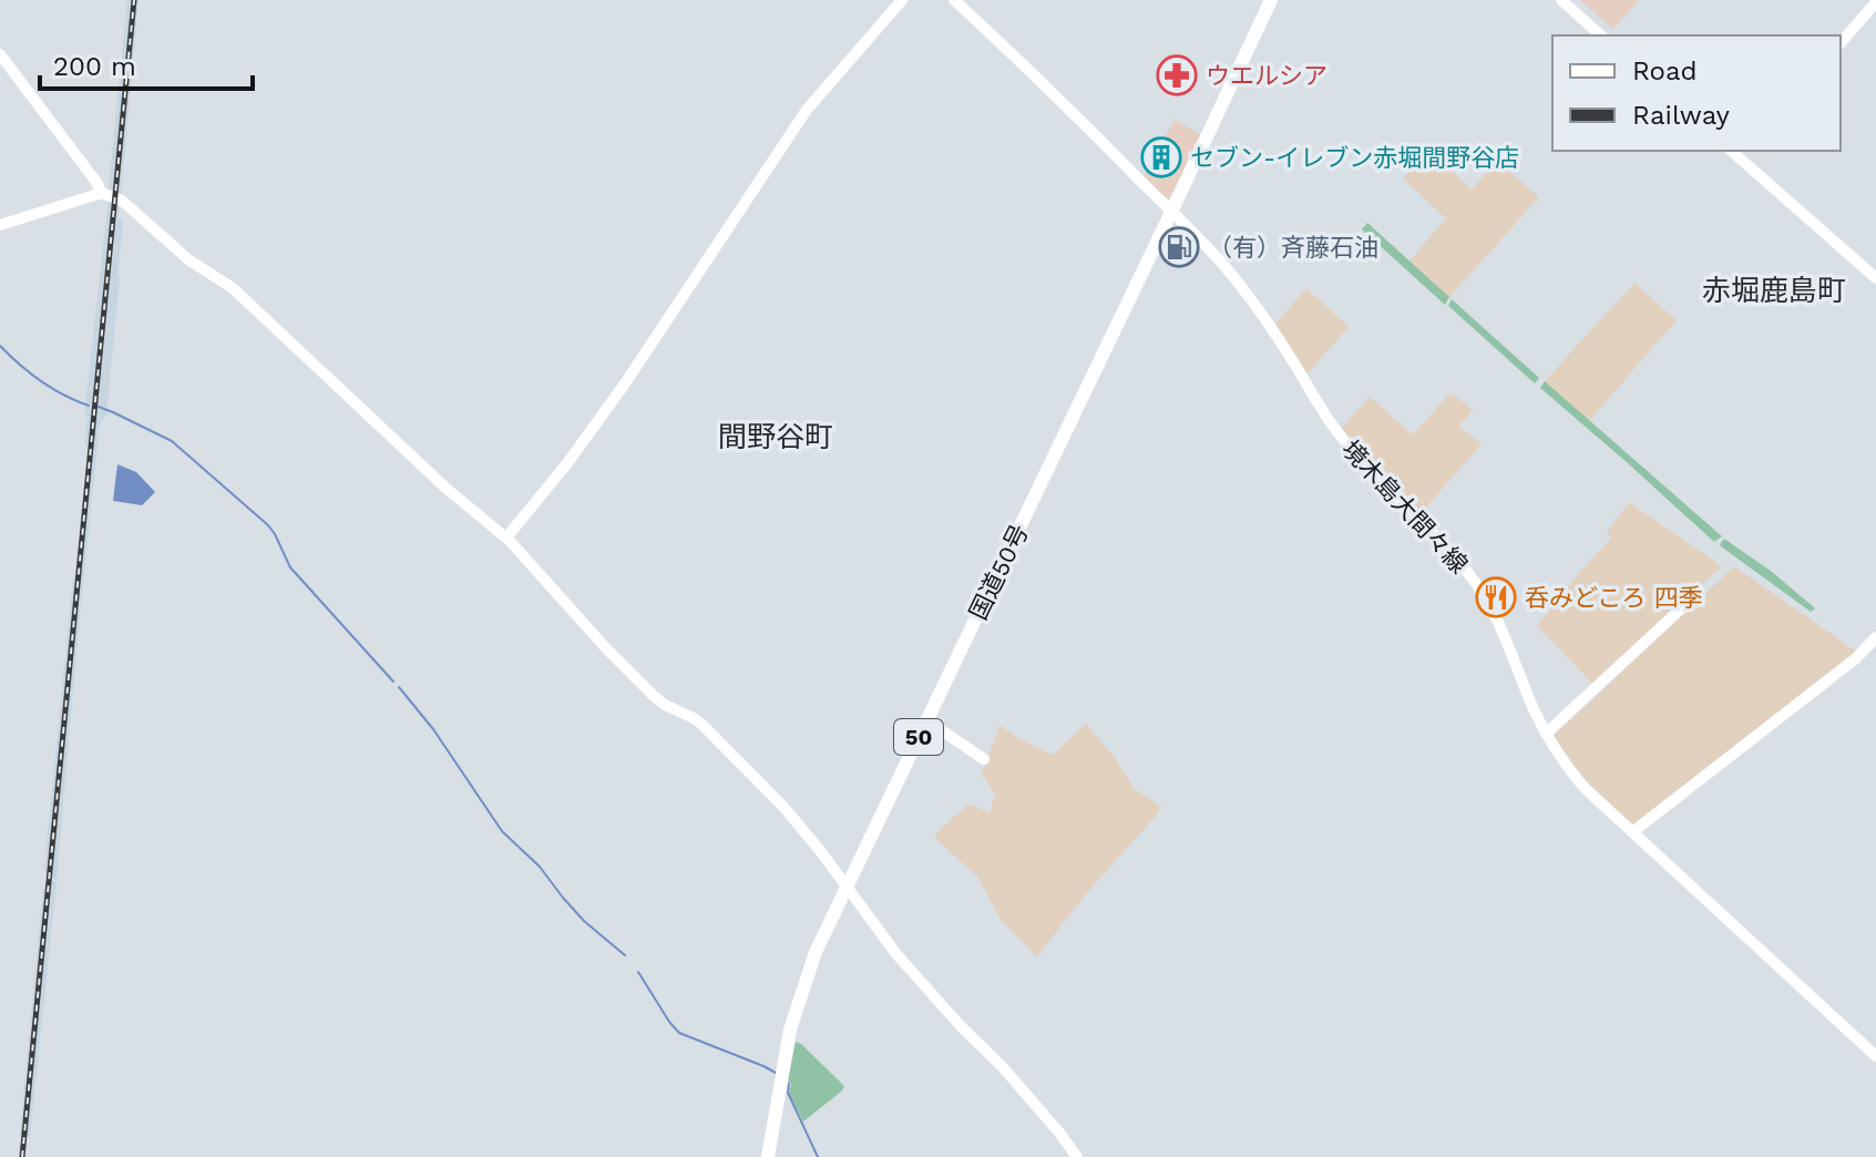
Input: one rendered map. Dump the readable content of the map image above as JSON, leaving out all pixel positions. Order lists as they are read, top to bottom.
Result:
{
  "streets": {
    "highway": ["国道50号", "50"],
    "street": ["境木島大間々線"]
  },
  "crossings": [
    ["境木島大間々線", "国道50号"]
  ],
  "districts": ["赤堀鹿島町", "間野谷町"],
  "places": {
    "pharmacy": ["ウエルシア"],
    "building": ["セブン-イレブン赤堀間野谷店"],
    "fuel station": ["（有）斉藤石油"],
    "restaurant": ["呑みどころ 四季"]
  },
  "legend": ["Road", "Railway"],
  "scale_bar": "200 m"
}
